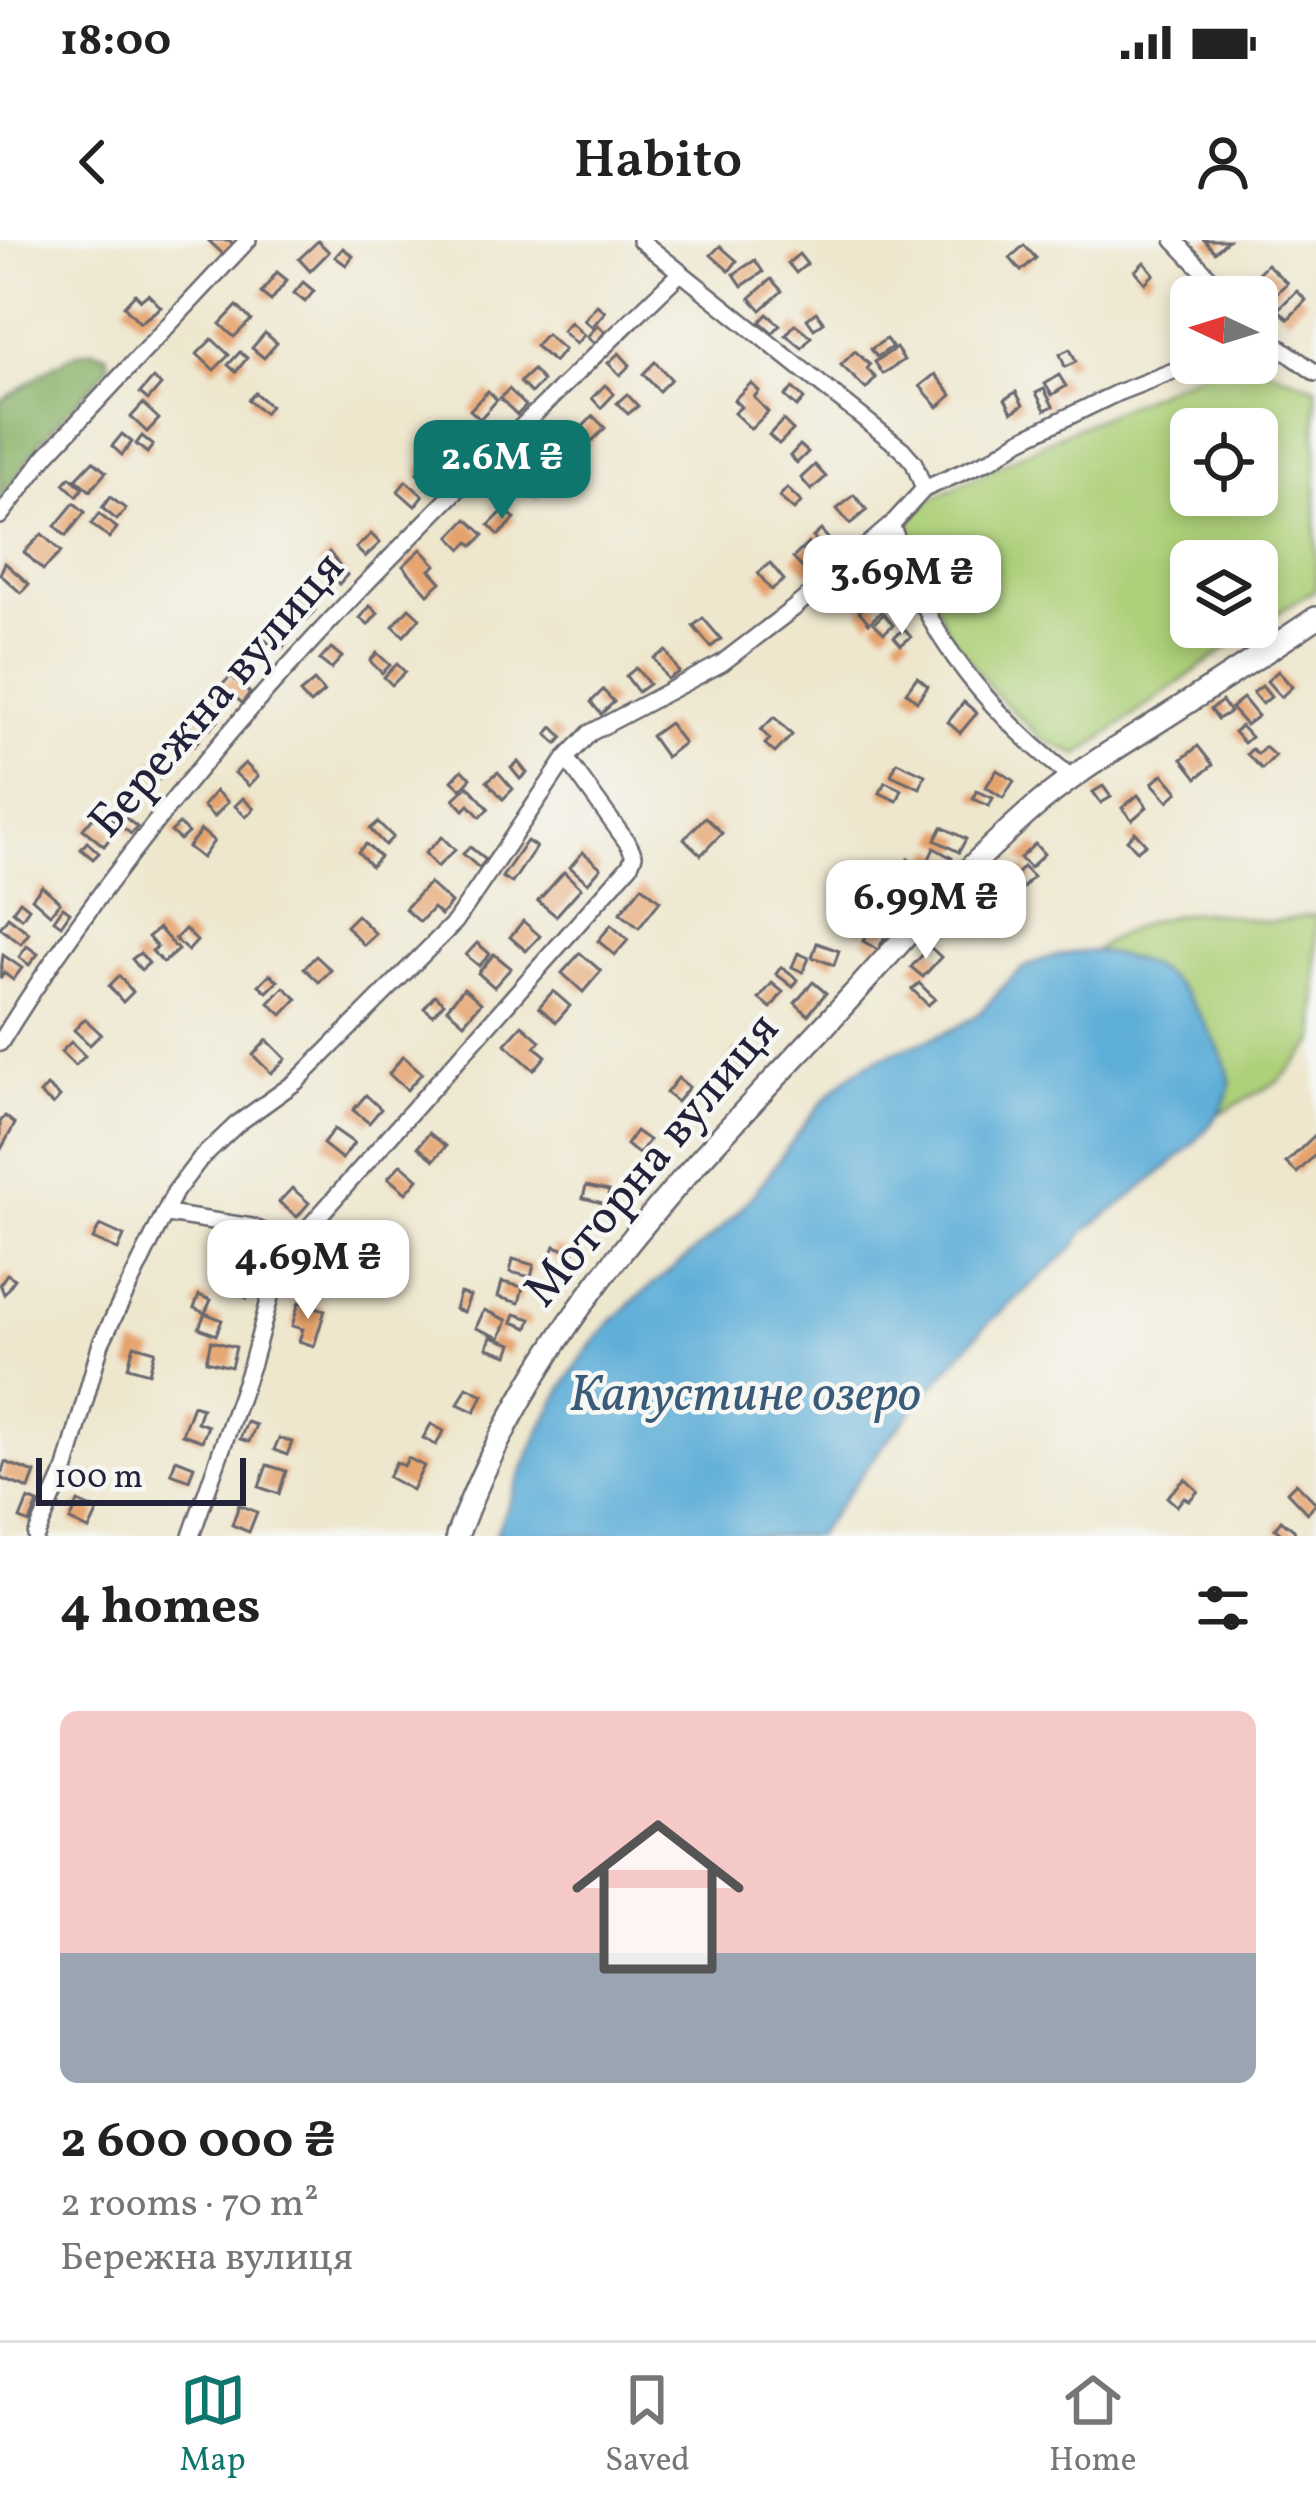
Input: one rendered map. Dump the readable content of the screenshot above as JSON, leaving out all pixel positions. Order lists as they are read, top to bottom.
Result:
{
  "streets": {
    "street": ["Бережна вулиця", "Моторна вулиця"]
  },
  "water": ["Капустине озеро"],
  "scale_bar": "100 m",
  "north": "left",
  "page": {
    "status": "18:00",
    "header": "Habito",
    "price": [
      "2.6M ₴",
      "3.69M ₴",
      "6.99M ₴",
      "4.69M ₴"
    ],
    "scale": "100 m",
    "heading": "4 homes",
    "list": [
      {
        "name": "2 600 000 ₴",
        "note": "2 rooms · 70 m² · Бережна вулиця"
      }
    ],
    "tabs": ["Map", "Saved", "Home"]
  }
}
